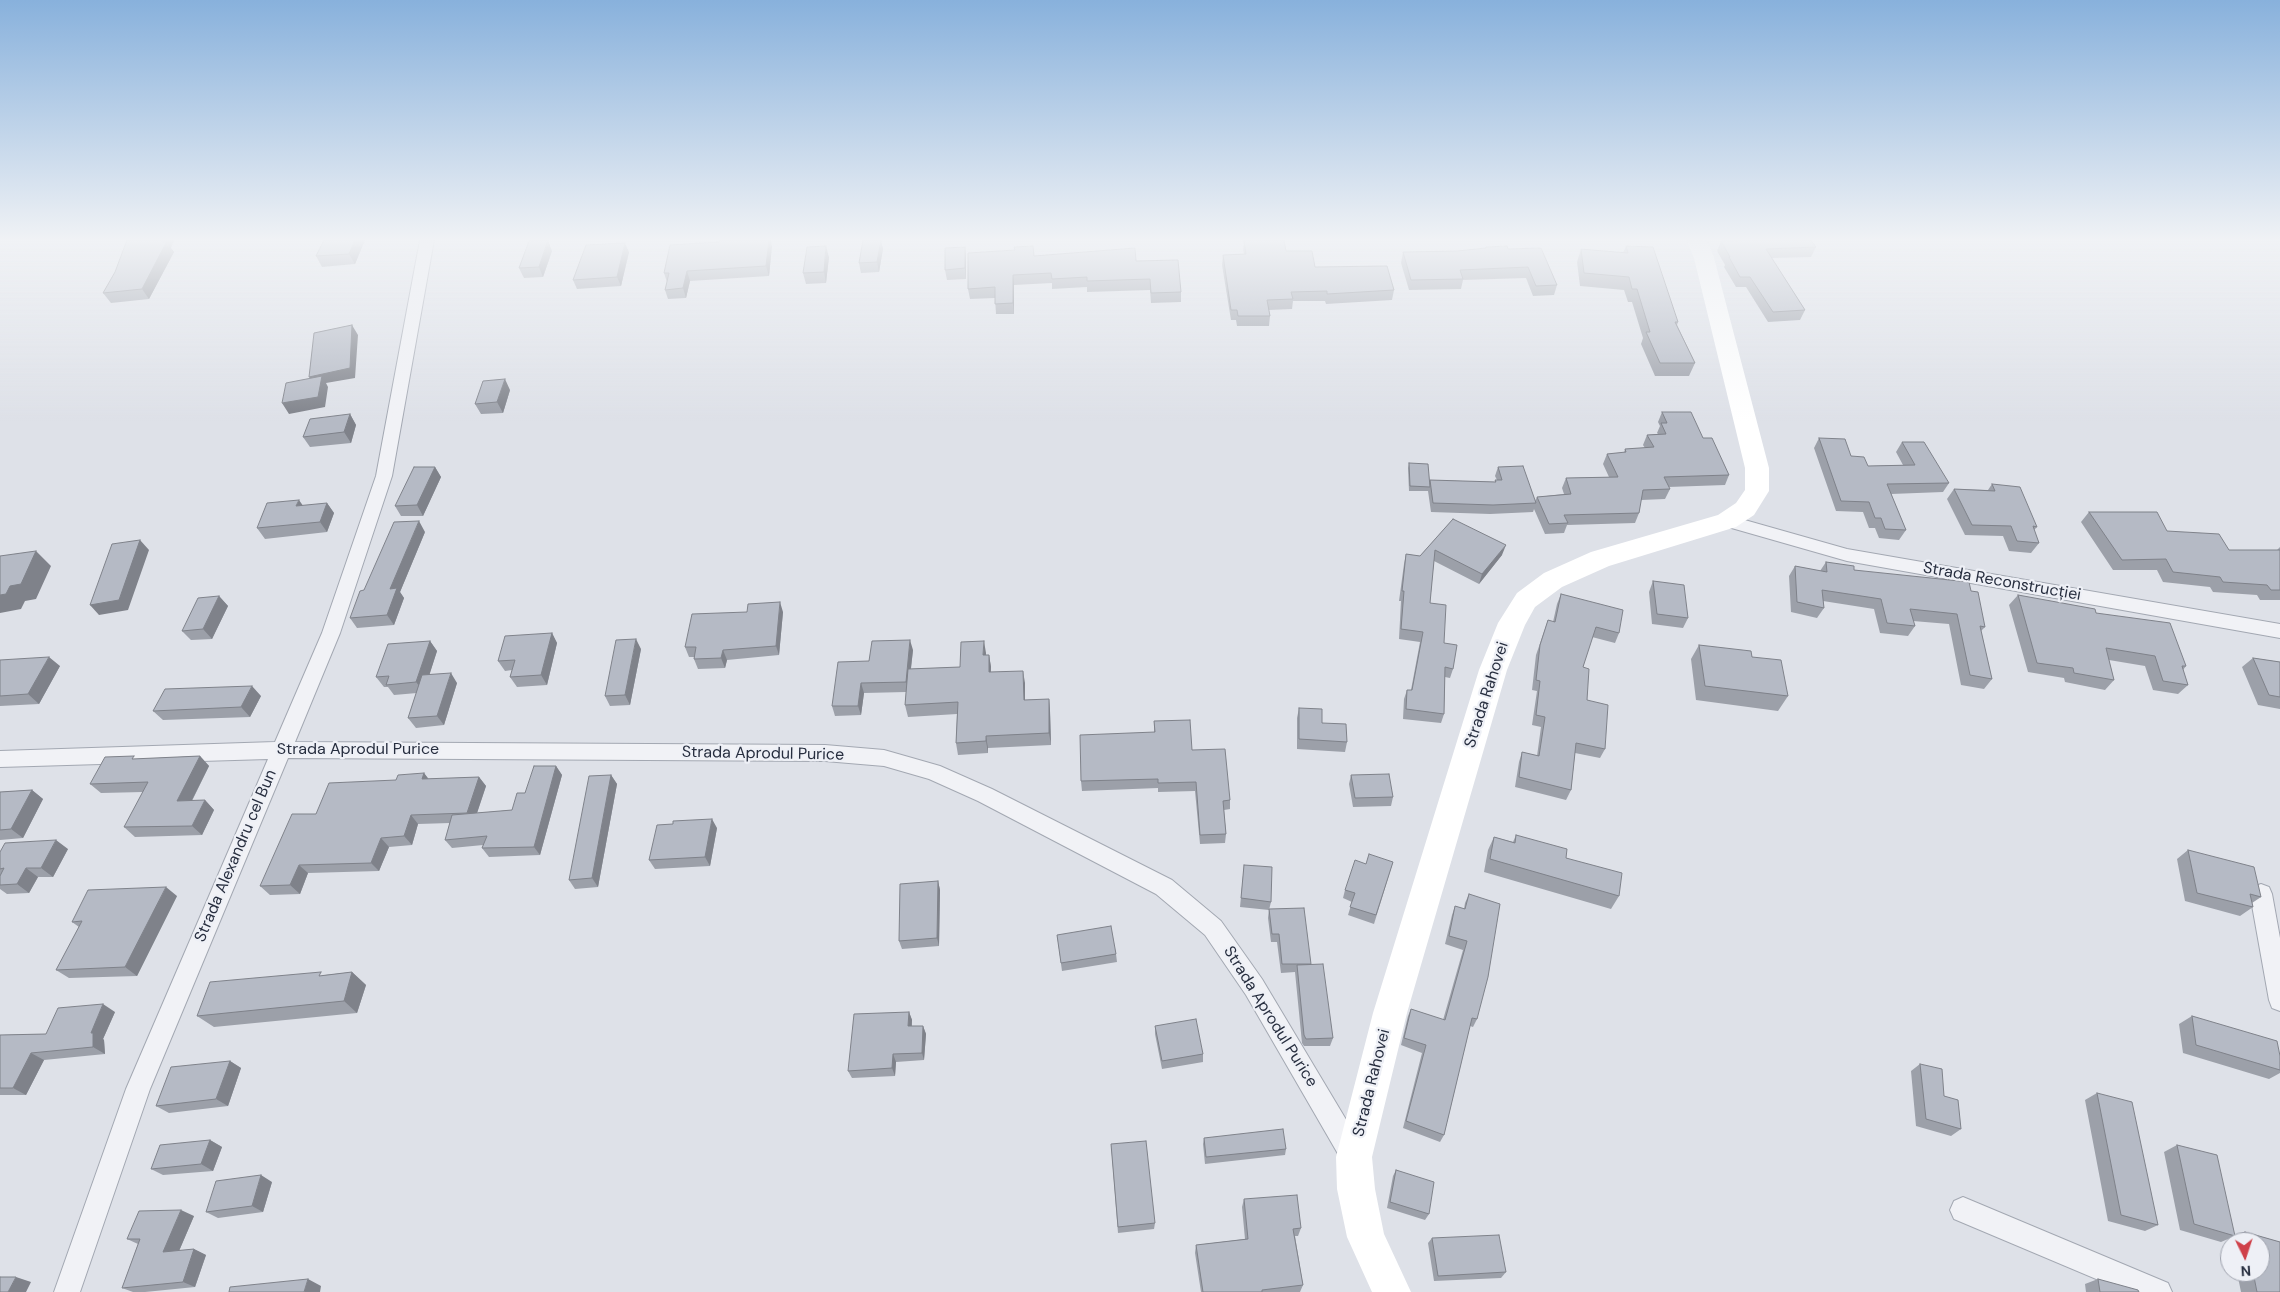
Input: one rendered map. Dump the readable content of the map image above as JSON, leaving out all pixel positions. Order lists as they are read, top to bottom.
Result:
{
  "streets": {
    "main road": ["Strada Rahovei"],
    "street": ["Strada Reconstrucției", "Strada Aprodul Purice", "Strada Alexandru cel Bun"]
  },
  "crossings": [
    ["Strada Reconstrucției", "Strada Rahovei"],
    ["Strada Rahovei", "Strada Aprodul Purice"],
    ["Strada Aprodul Purice", "Strada Alexandru cel Bun"]
  ],
  "north": "bottom"
}
